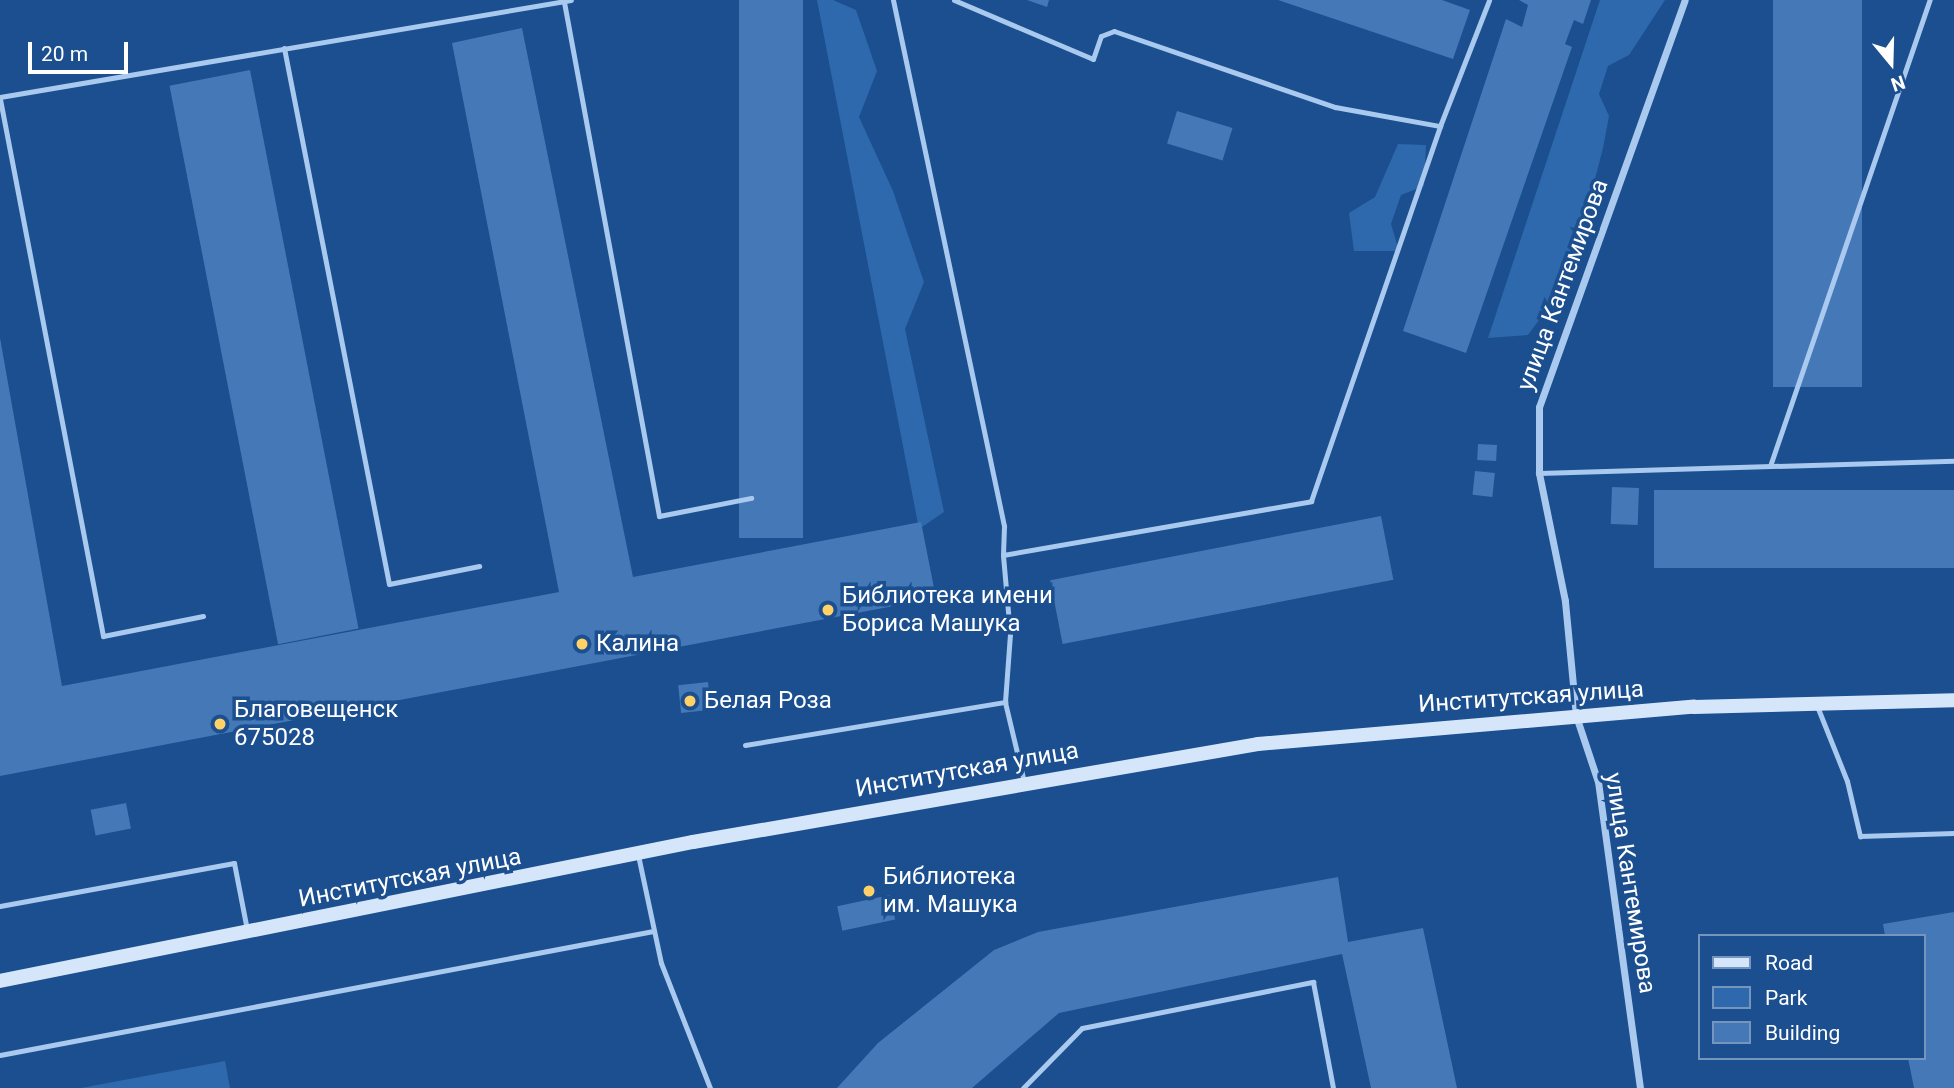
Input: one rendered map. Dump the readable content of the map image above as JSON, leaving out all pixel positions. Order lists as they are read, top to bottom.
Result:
{
  "streets": {
    "main road": ["Институтская улица"],
    "street": ["улица Кантемирова"]
  },
  "crossings": [
    ["улица Кантемирова", "Институтская улица"]
  ],
  "places": [
    "Библиотека имени Бориса Машука",
    "Калина",
    "Белая Роза",
    "Благовещенск 675028",
    "Библиотека им. Машука"
  ],
  "legend": ["Road", "Park", "Building"],
  "scale_bar": "20 m",
  "north": "bottom"
}
